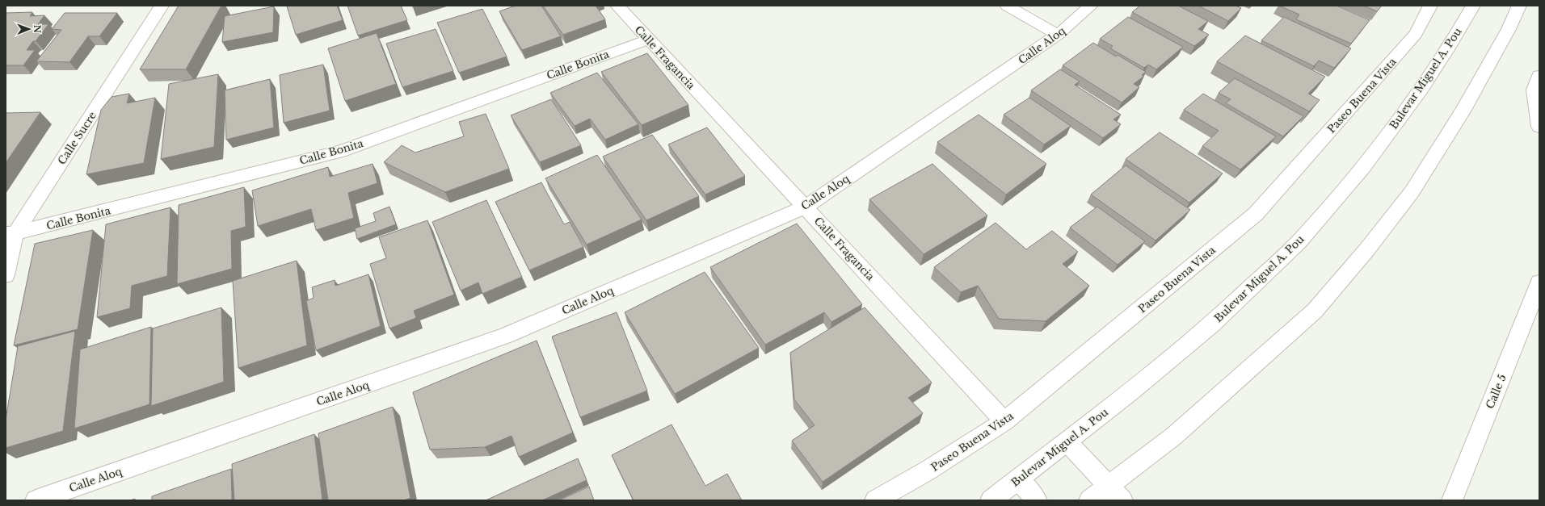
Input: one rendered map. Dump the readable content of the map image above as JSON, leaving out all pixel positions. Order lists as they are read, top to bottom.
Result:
{
  "streets": {
    "street": [
      "Calle Aloq",
      "Calle Fragancia",
      "Calle Bonita",
      "Bulevar Miguel A. Pou",
      "Paseo Buena Vista",
      "Calle Sucre",
      "Calle 5"
    ]
  },
  "crossings": [
    ["Calle Aloq", "Calle Fragancia"],
    ["Calle Fragancia", "Calle Bonita"],
    ["Calle Fragancia", "Paseo Buena Vista"],
    ["Calle Bonita", "Calle Sucre"]
  ],
  "north": "right"
}
